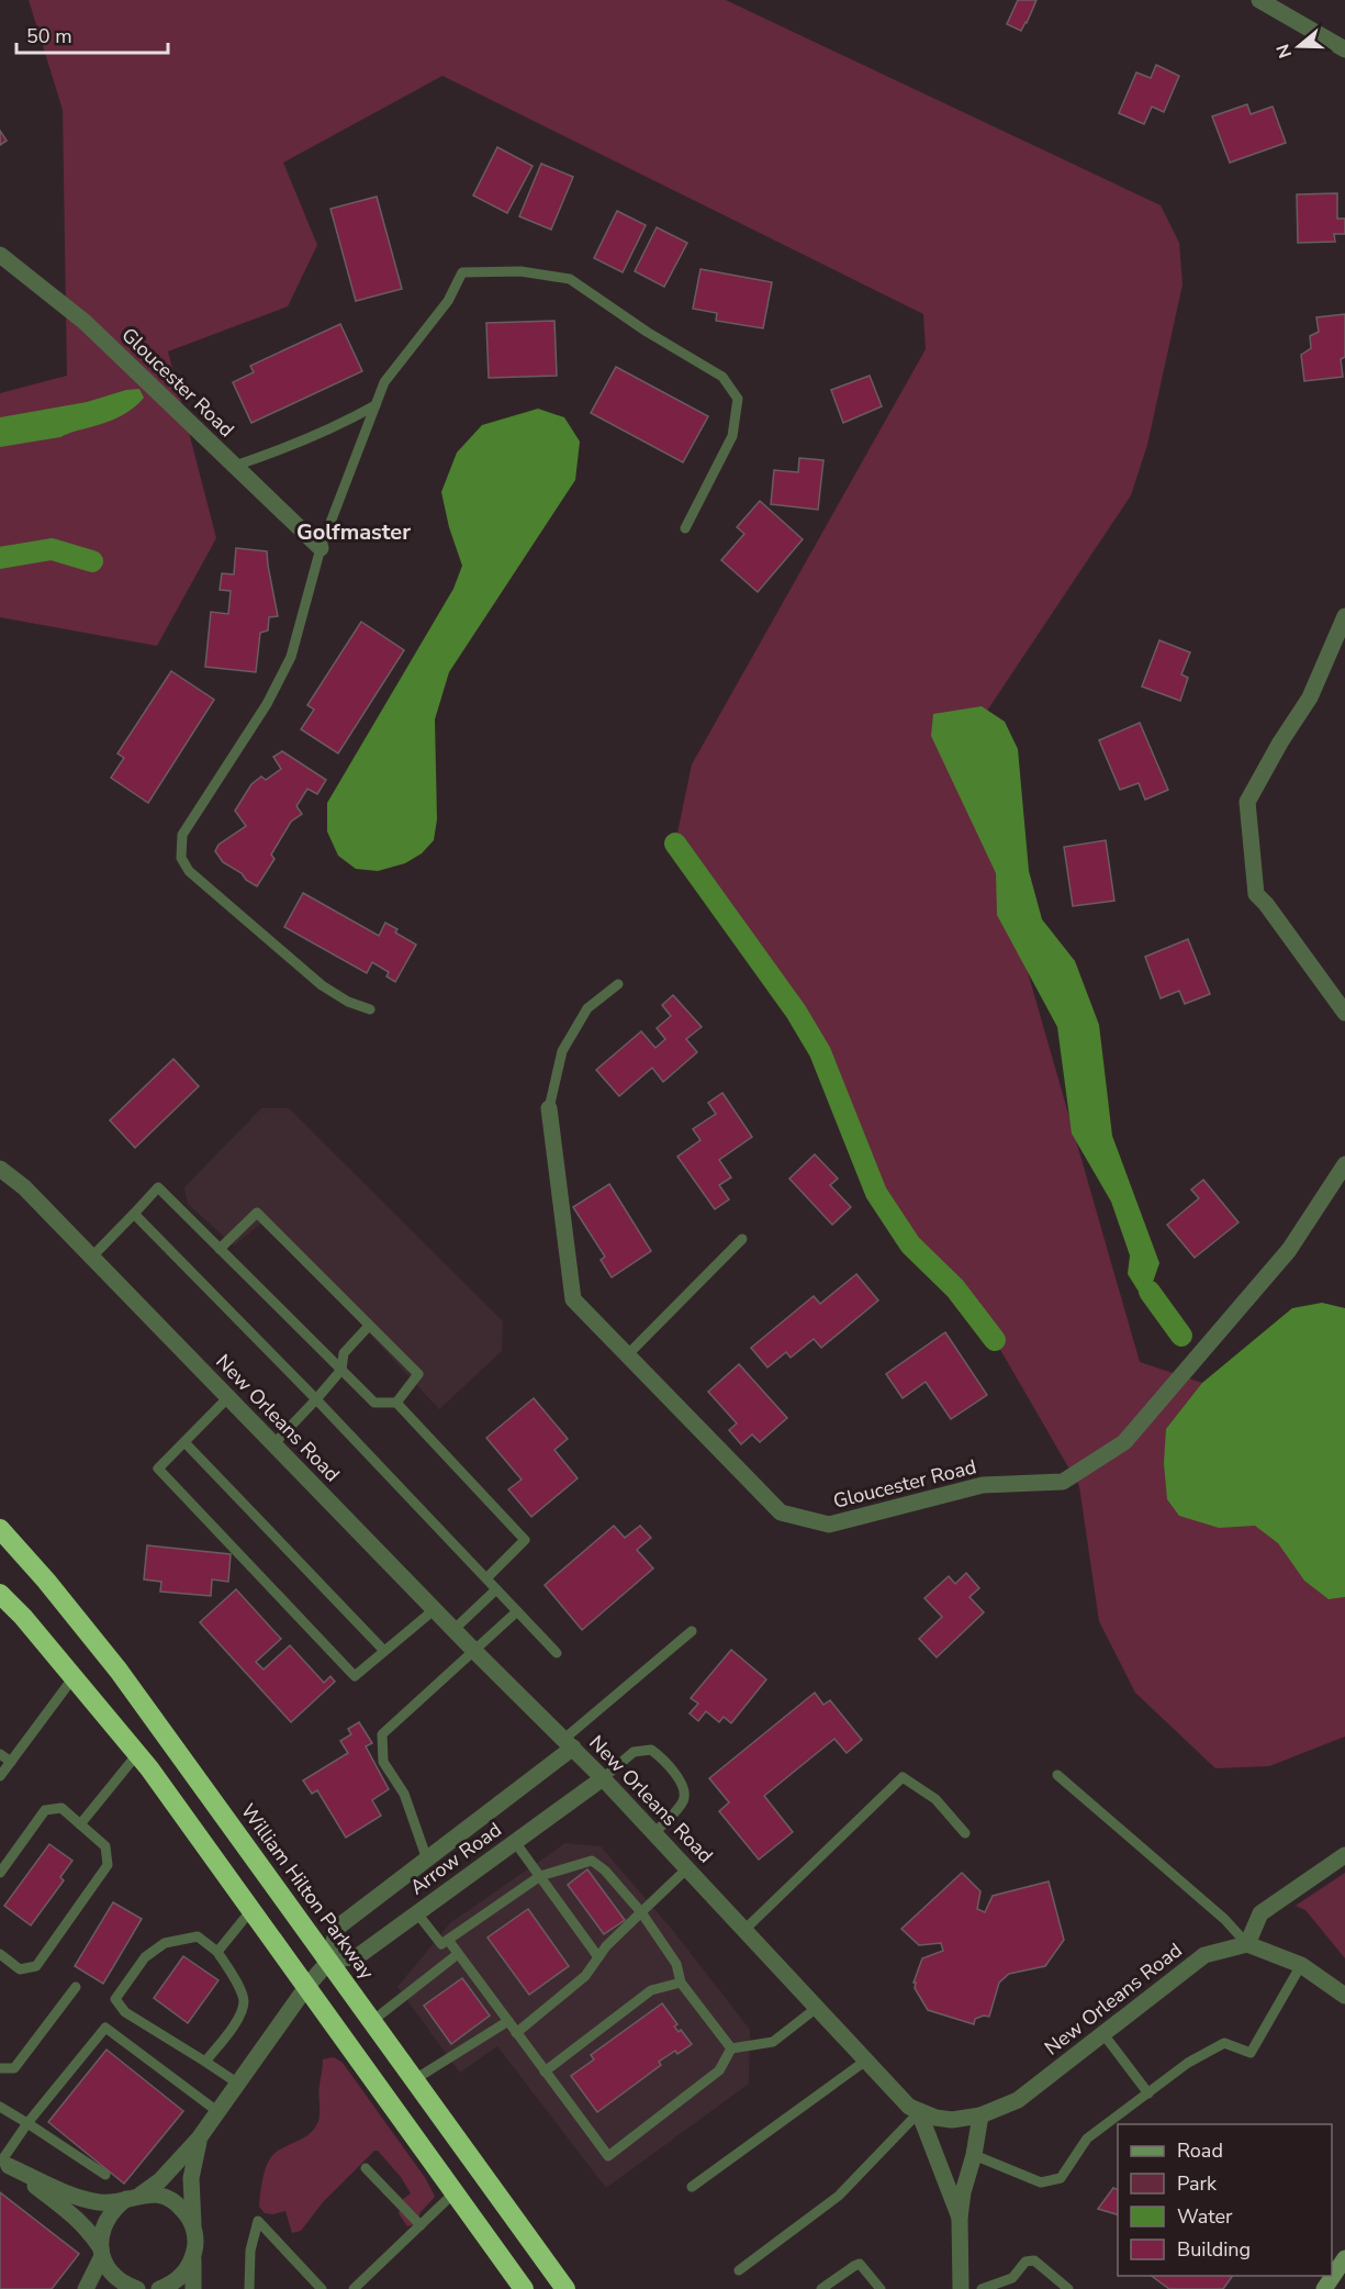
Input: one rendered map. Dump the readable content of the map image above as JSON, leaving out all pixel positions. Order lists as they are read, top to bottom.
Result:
{
  "streets": {
    "highway": ["William Hilton Parkway"],
    "street": ["Gloucester Road", "New Orleans Road", "Arrow Road"]
  },
  "crossings": [
    ["New Orleans Road", "Arrow Road"],
    ["Arrow Road", "William Hilton Parkway"]
  ],
  "districts": ["Golfmaster"],
  "legend": [
    "Road",
    "Park",
    "Water",
    "Building"
  ],
  "scale_bar": "50 m",
  "north": "left"
}
